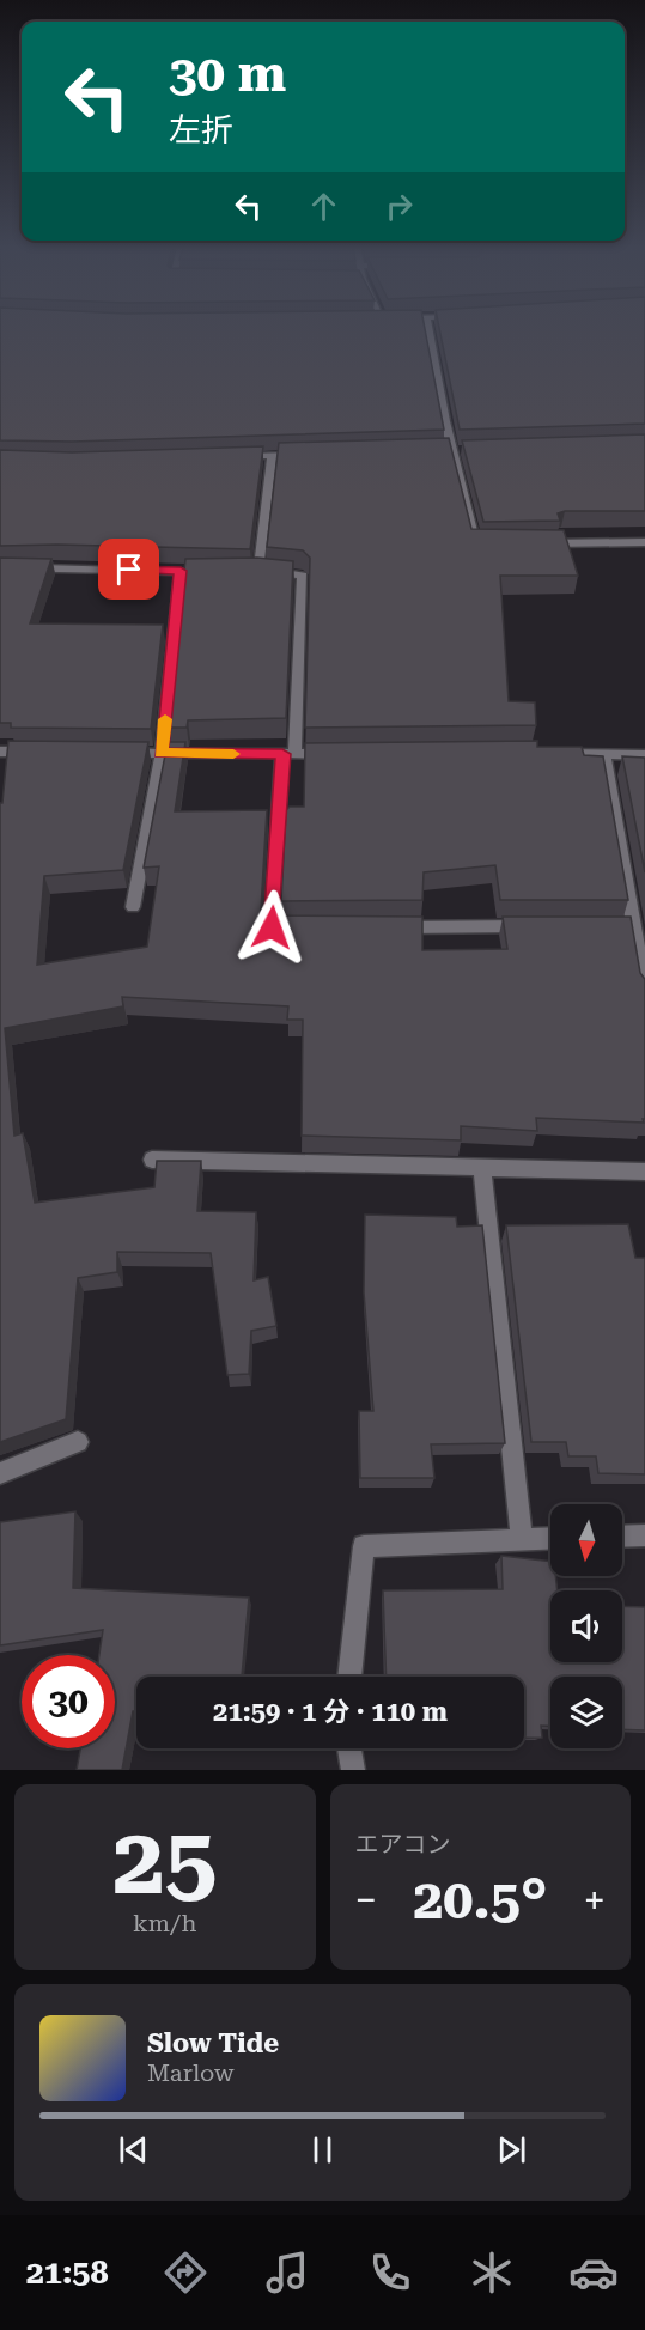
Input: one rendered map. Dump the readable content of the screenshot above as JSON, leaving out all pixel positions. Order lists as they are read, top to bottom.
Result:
{
  "north": "bottom",
  "page": {
    "turn": ["30 m", "左折"],
    "limit": "30",
    "trip": "21:59 · 1 分 · 110 m",
    "tile": [
      ["25", "km/h"],
      "エアコン"
    ],
    "heat": ["−", "20.5°", "+"],
    "song": ["Slow Tide", "Marlow"],
    "tabs": "21:58"
  }
}
